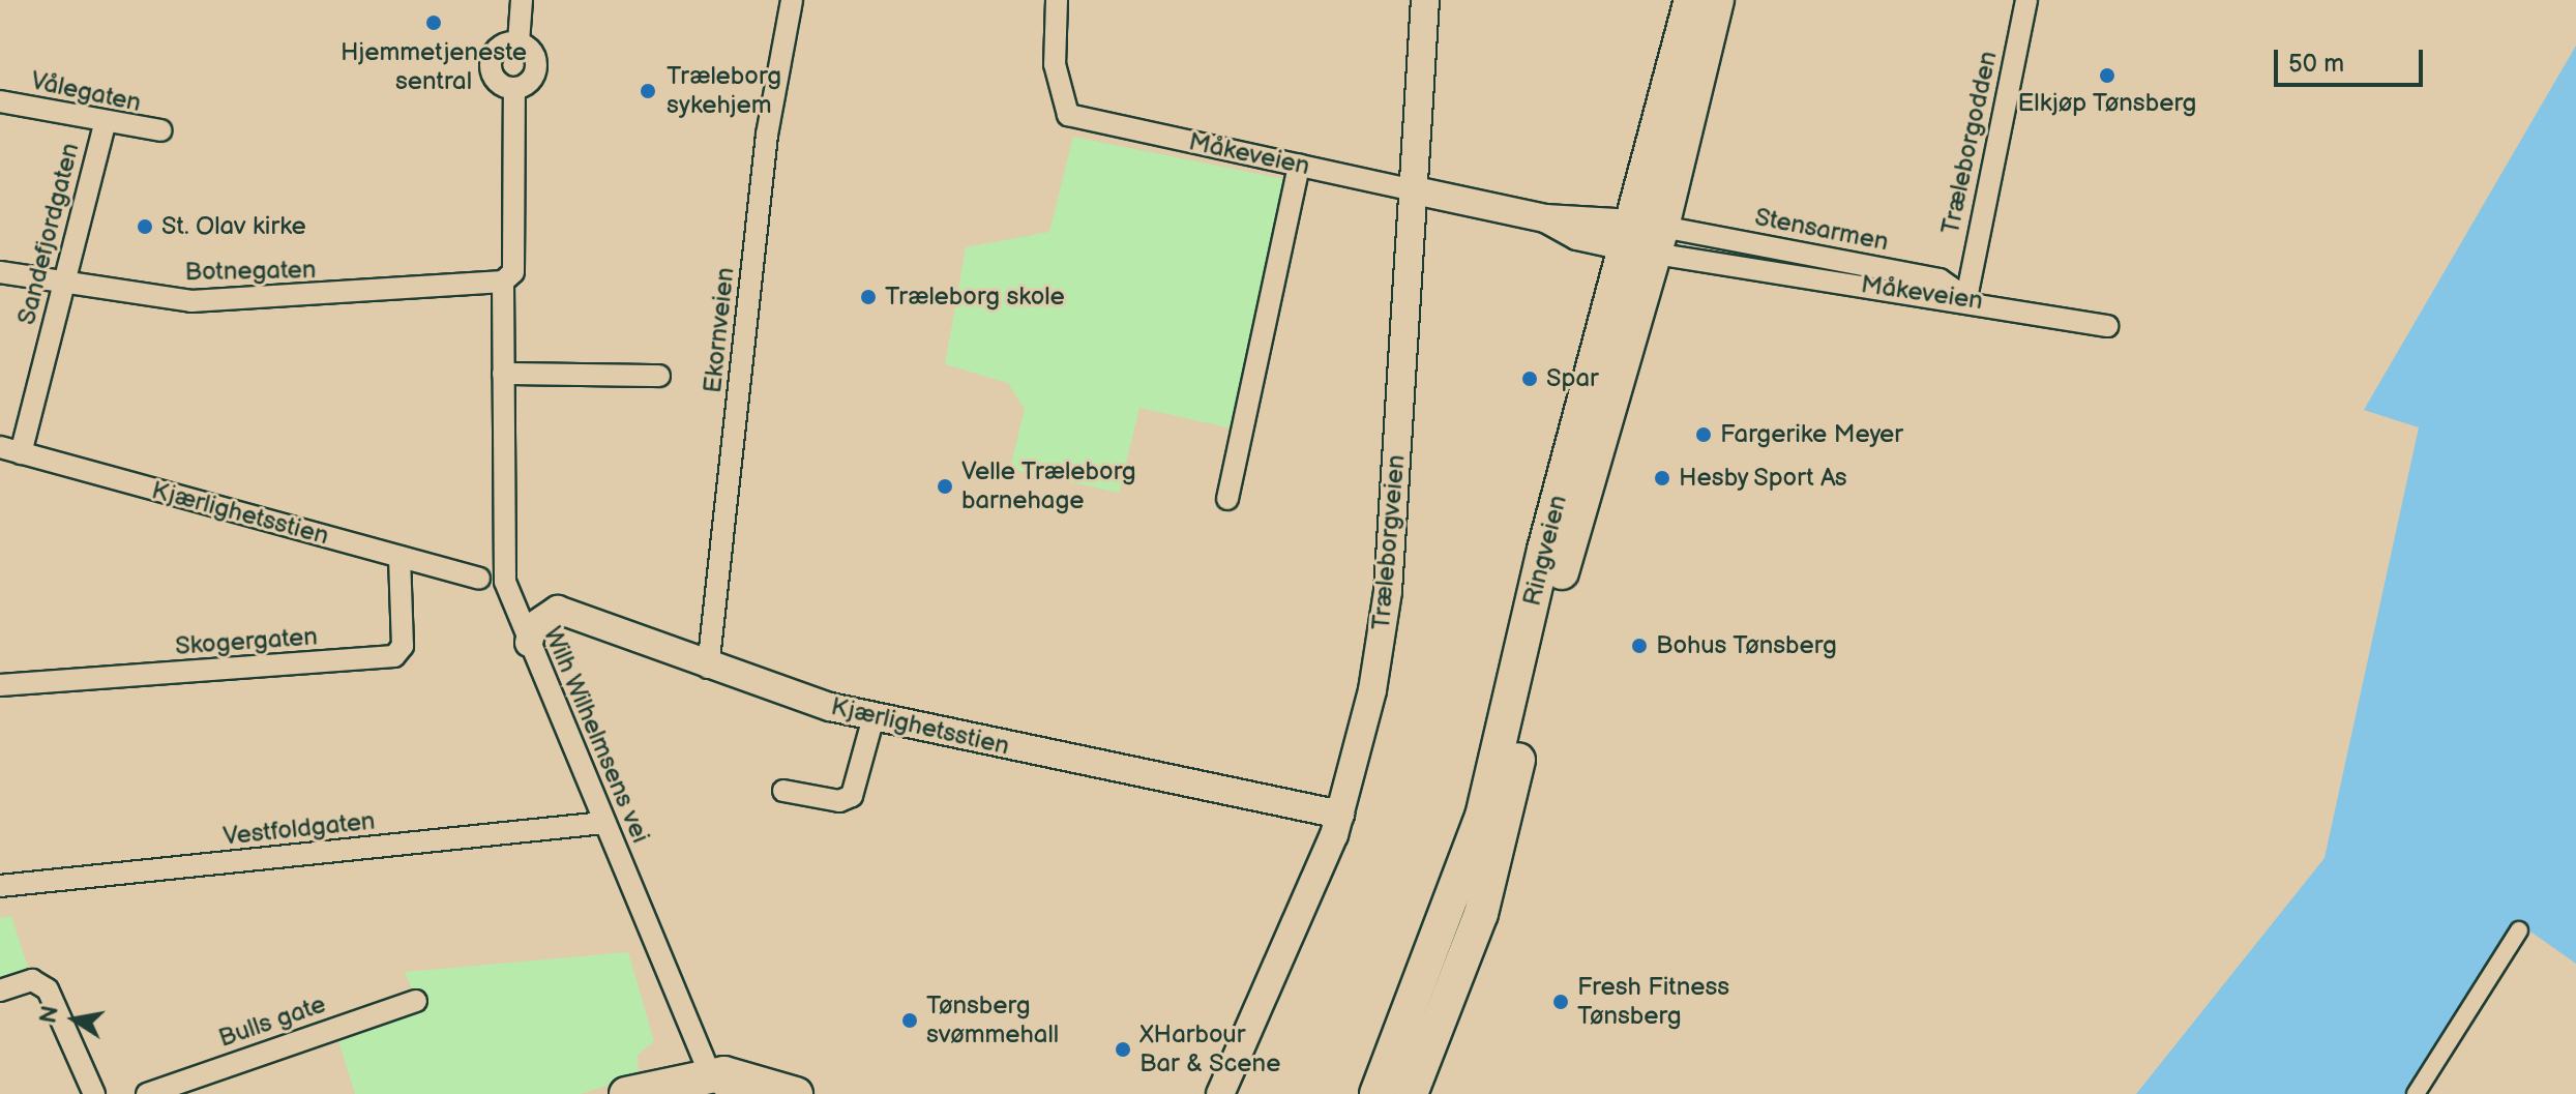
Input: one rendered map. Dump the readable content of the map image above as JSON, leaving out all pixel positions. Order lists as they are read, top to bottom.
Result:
{
  "streets": {
    "main road": ["Ringveien"],
    "street": [
      "Vålegaten",
      "Træleborgodden",
      "Måkeveien",
      "Stensarmen",
      "Sandefjordgaten",
      "Botnegaten",
      "Ekornveien",
      "Kjærlighetsstien",
      "Træleborgveien",
      "Skogergaten",
      "Wilh Wilhelmsens vei",
      "Vestfoldgaten",
      "Bulls gate"
    ]
  },
  "crossings": [
    ["Vålegaten", "Sandefjordgaten"],
    ["Træleborgodden", "Måkeveien"],
    ["Træleborgodden", "Stensarmen"],
    ["Måkeveien", "Stensarmen"],
    ["Måkeveien", "Træleborgveien"],
    ["Måkeveien", "Ringveien"],
    ["Stensarmen", "Ringveien"],
    ["Sandefjordgaten", "Botnegaten"],
    ["Sandefjordgaten", "Kjærlighetsstien"],
    ["Botnegaten", "Wilh Wilhelmsens vei"],
    ["Ekornveien", "Kjærlighetsstien"],
    ["Kjærlighetsstien", "Træleborgveien"],
    ["Kjærlighetsstien", "Skogergaten"],
    ["Kjærlighetsstien", "Wilh Wilhelmsens vei"],
    ["Wilh Wilhelmsens vei", "Vestfoldgaten"]
  ],
  "places": [
    "Hjemmetjeneste sentral",
    "Elkjøp Tønsberg",
    "Træleborg sykehjem",
    "St. Olav kirke",
    "Træleborg skole",
    "Spar",
    "Fargerike Meyer",
    "Hesby Sport As",
    "Velle Træleborg barnehage",
    "Bohus Tønsberg",
    "Fresh Fitness Tønsberg",
    "Tønsberg svømmehall",
    "XHarbour Bar & Scene"
  ],
  "scale_bar": "50 m",
  "north": "left"
}
